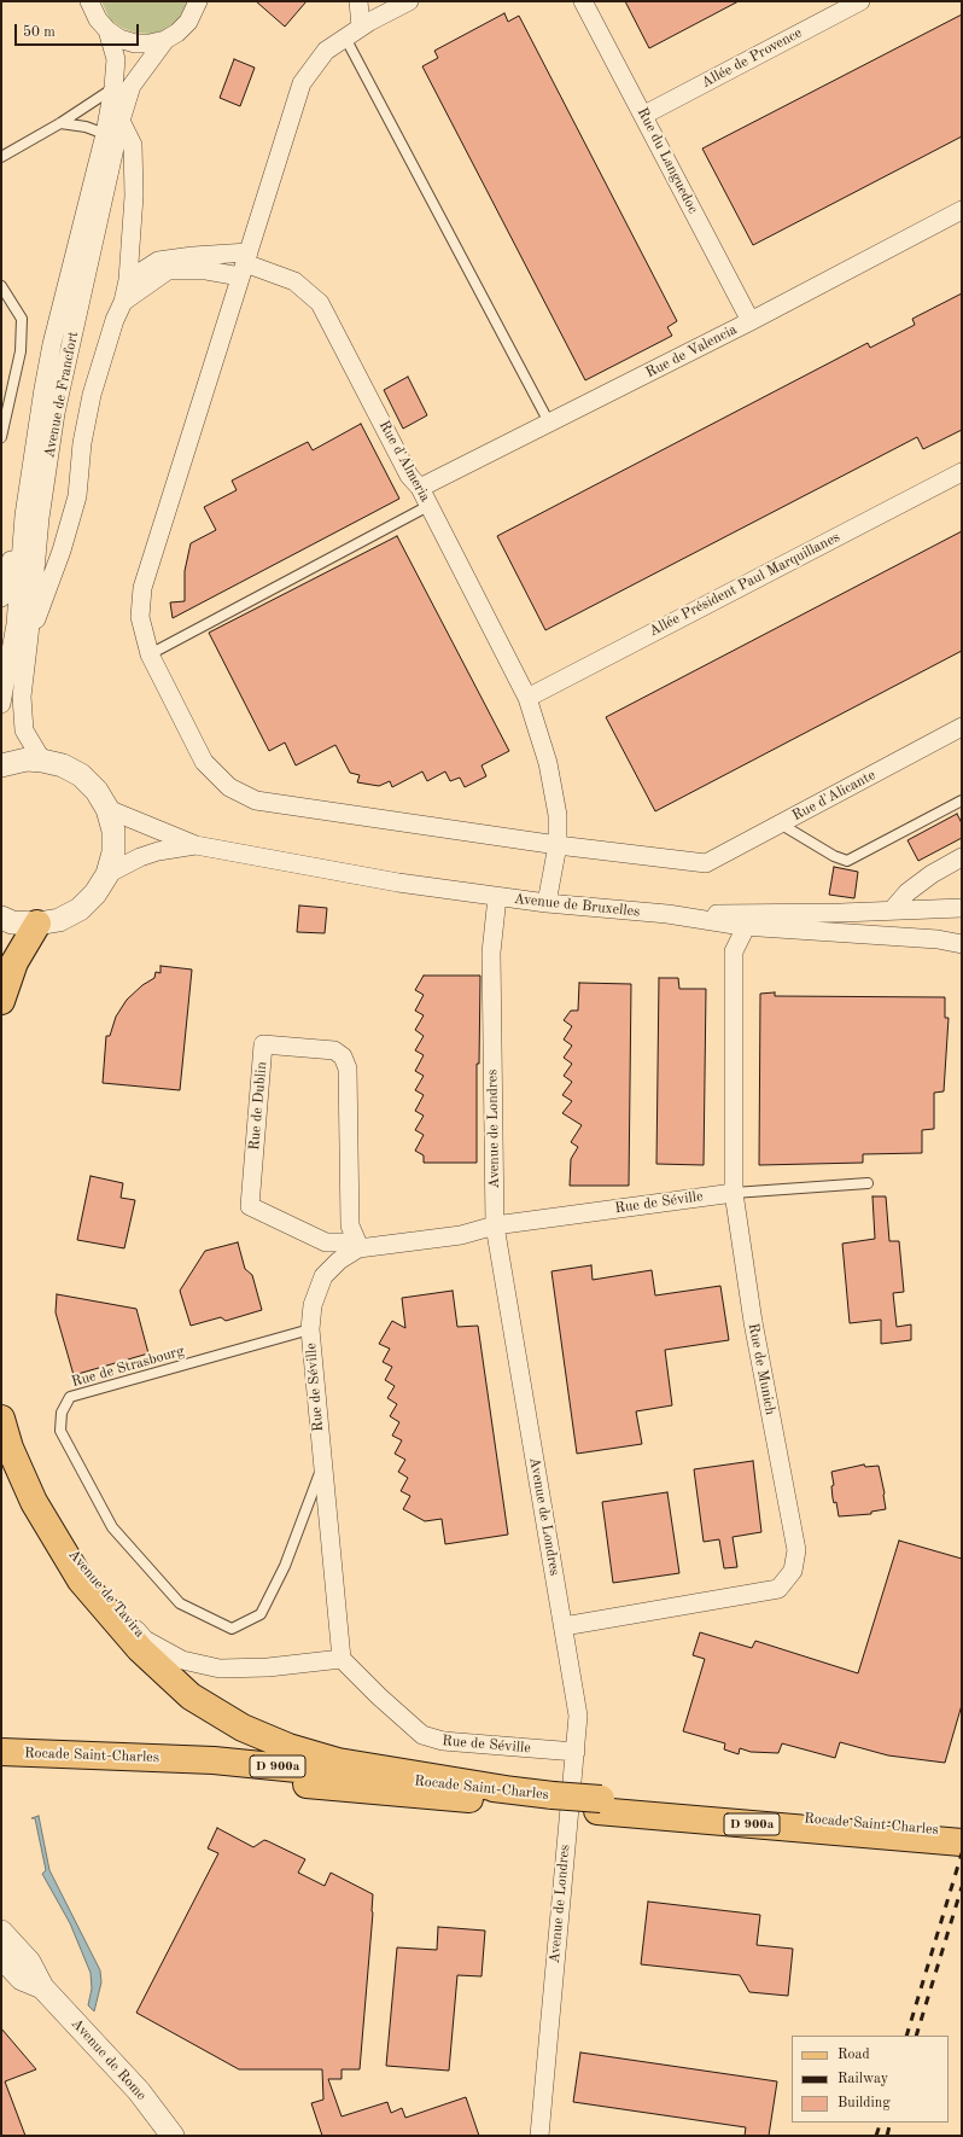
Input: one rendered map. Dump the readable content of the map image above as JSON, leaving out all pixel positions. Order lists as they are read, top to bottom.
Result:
{
  "streets": {
    "main road": ["Rocade Saint-Charles", "D 900a"],
    "street": [
      "Allée de Provence",
      "Rue du Languedoc",
      "Rue de Valencia",
      "Avenue de Francfort",
      "Rue d'Almeria",
      "Allée Président Paul Marquillanes",
      "Rue d'Alicante",
      "Avenue de Bruxelles",
      "Rue de Dublin",
      "Avenue de Londres",
      "Rue de Séville",
      "Rue de Munich",
      "Avenue de Tavira",
      "Avenue de Rome"
    ],
    "lane": ["Rue de Strasbourg"]
  },
  "crossings": [
    ["Allée de Provence", "Rue du Languedoc"],
    ["Rue du Languedoc", "Rue de Valencia"],
    ["Rue de Valencia", "Rue d'Almeria"],
    ["Rue d'Almeria", "Allée Président Paul Marquillanes"],
    ["Rue d'Almeria", "Rue d'Alicante"],
    ["Rue d'Almeria", "Avenue de Bruxelles"],
    ["Avenue de Bruxelles", "Avenue de Londres"],
    ["Avenue de Bruxelles", "Rue de Munich"],
    ["Rue de Dublin", "Rue de Séville"],
    ["Avenue de Londres", "Rue de Séville"],
    ["Avenue de Londres", "Rue de Munich"],
    ["Rue de Séville", "Rue de Strasbourg"],
    ["Rue de Séville", "Rue de Munich"],
    ["Rue de Séville", "Avenue de Tavira"]
  ],
  "legend": ["Road", "Railway", "Building"],
  "scale_bar": "50 m"
}
